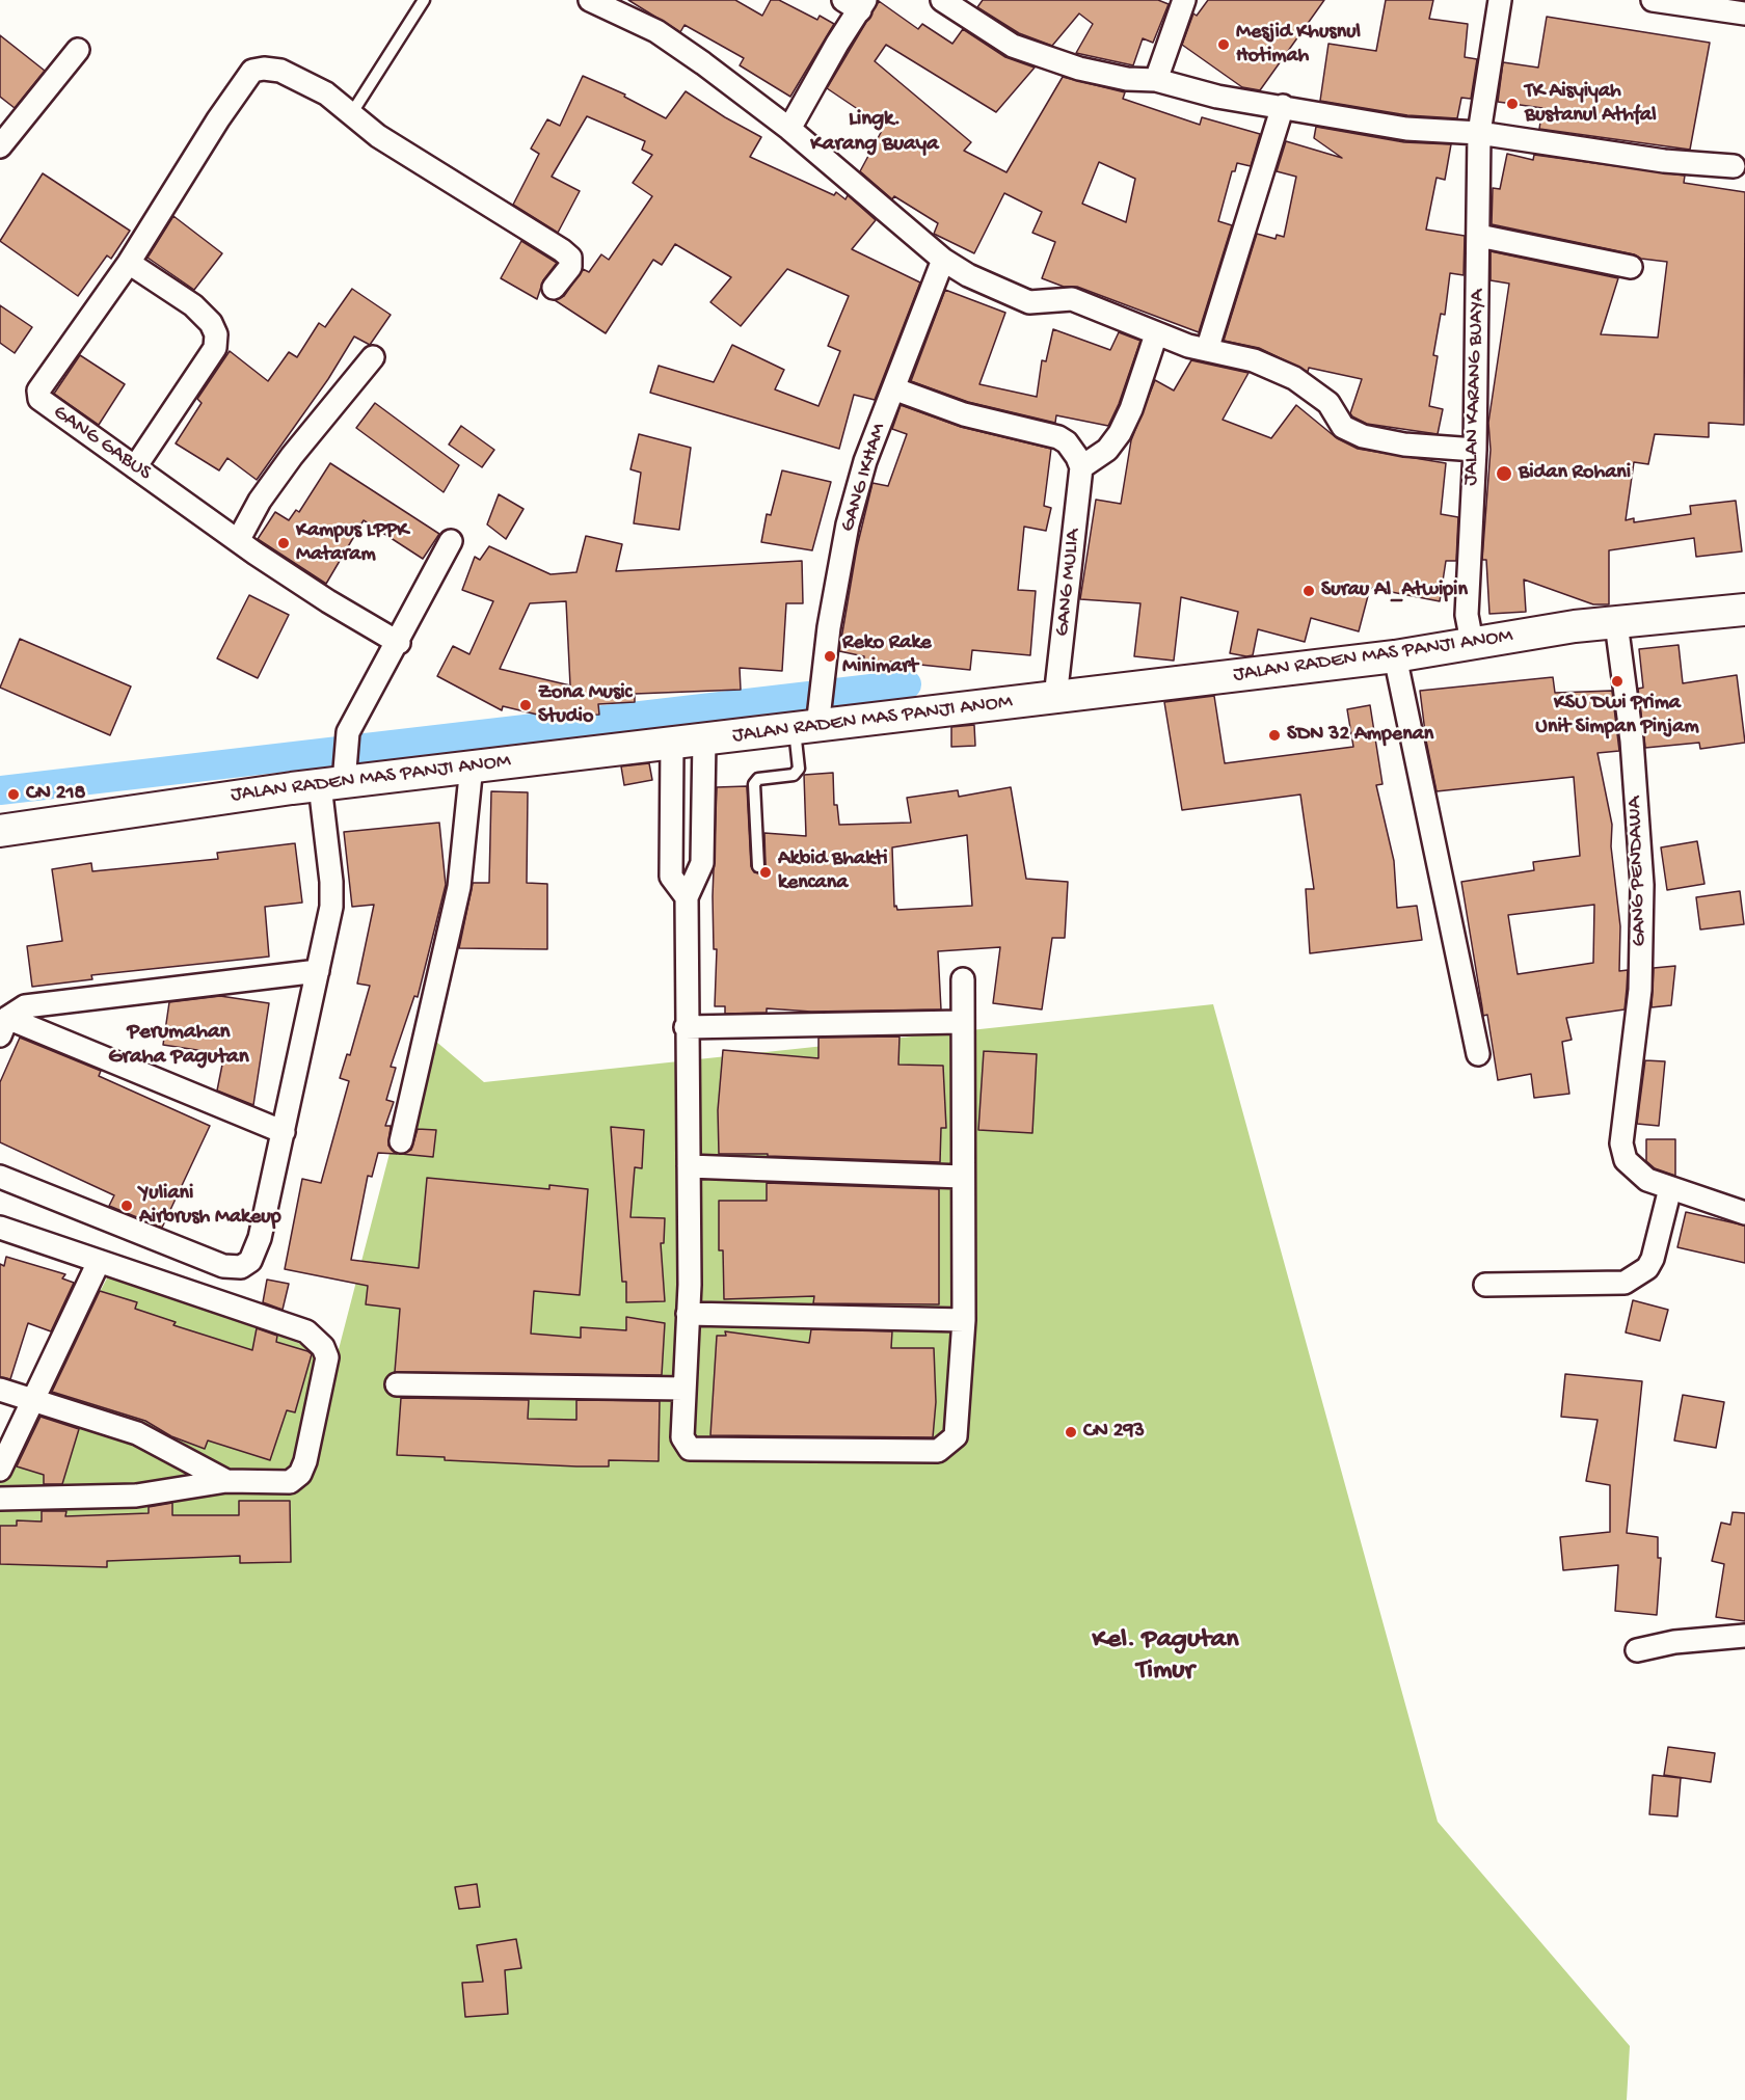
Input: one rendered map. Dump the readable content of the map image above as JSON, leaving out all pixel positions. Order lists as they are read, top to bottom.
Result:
{
  "streets": {
    "street": [
      "JALAN KARANG BUAYA",
      "GANG GABUS",
      "GANG IKHAM",
      "GANG MULIA",
      "JALAN RADEN MAS PANJI ANOM",
      "GANG PENDAWA"
    ]
  },
  "crossings": [
    ["JALAN KARANG BUAYA", "JALAN RADEN MAS PANJI ANOM"],
    ["GANG IKHAM", "JALAN RADEN MAS PANJI ANOM"],
    ["GANG MULIA", "JALAN RADEN MAS PANJI ANOM"],
    ["JALAN RADEN MAS PANJI ANOM", "GANG PENDAWA"]
  ],
  "districts": ["Lingk. Karang Buaya", "Perumahan Graha Pagutan", "Kel. Pagutan Timur"],
  "places": [
    "Mesjid Khusnul Hotimah",
    "TK Aisyiyah Bustanul Athfal",
    "Bidan Rohani",
    "Kampus LPPK Mataram",
    "Surau Al_Atwipin",
    "Reko Rake Minimart",
    "KSU Dwi Prima Unit Simpan Pinjam",
    "Zona Music Studio",
    "SDN 32 Ampenan",
    "CN 218",
    "Akbid Bhakti kencana",
    "Yuliani Airbrush Makeup",
    "CN 293"
  ]
}
